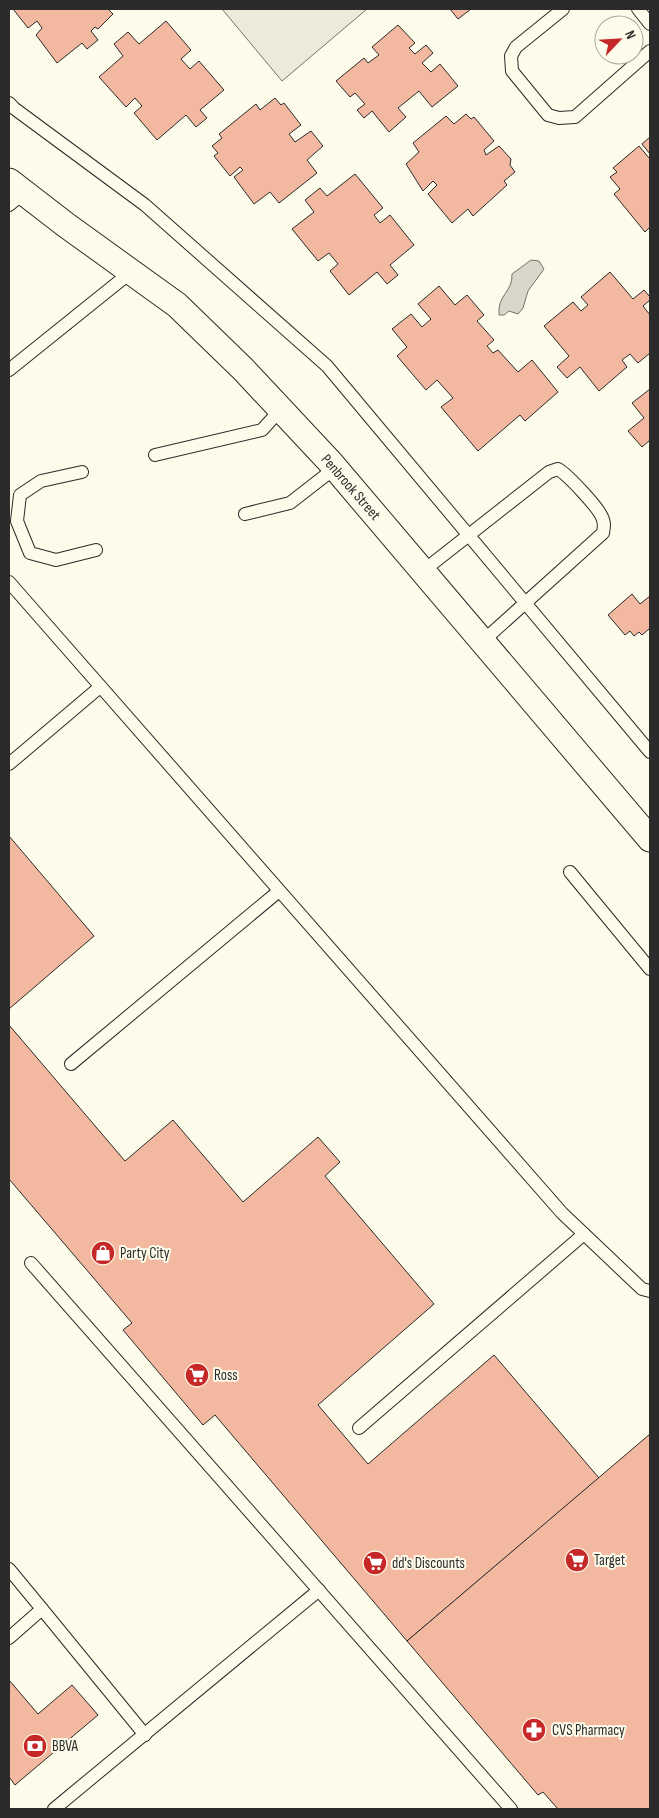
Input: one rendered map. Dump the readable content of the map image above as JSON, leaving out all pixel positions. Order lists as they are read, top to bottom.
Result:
{
  "streets": {
    "street": ["Penbrook Street"]
  },
  "places": {
    "shop": ["Party City"],
    "supermarket": ["Ross", "Target", "dd's Discounts"],
    "pharmacy": ["CVS Pharmacy"],
    "bank": ["BBVA"]
  },
  "north": "top right"
}
